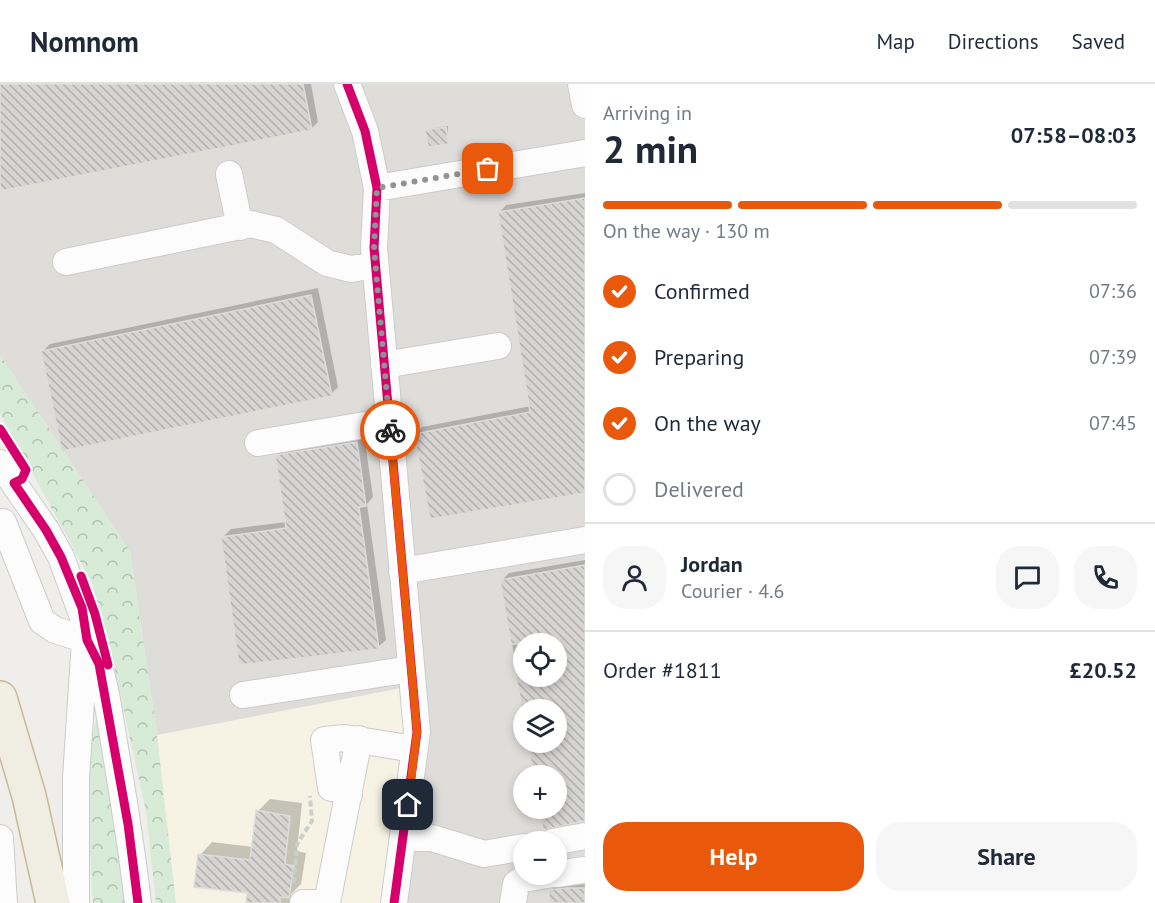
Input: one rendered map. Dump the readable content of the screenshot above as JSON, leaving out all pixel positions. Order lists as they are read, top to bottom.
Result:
{
  "page": {
    "header": "Nomnom",
    "nav": ["Map", "Directions", "Saved"],
    "heading": ["2 min", "Arriving in", "07:58–08:03"],
    "panel": [
      "Jordan",
      "Courier · 4.6",
      "Order #1811",
      "£20.52"
    ],
    "bar": "On the way · 130 m",
    "list": [
      ["Confirmed", "07:36"],
      ["Preparing", "07:39"],
      ["On the way", "07:45"],
      "Delivered"
    ],
    "map_buttons": ["+", "−"],
    "buttons": ["Help", "Share"]
  }
}
